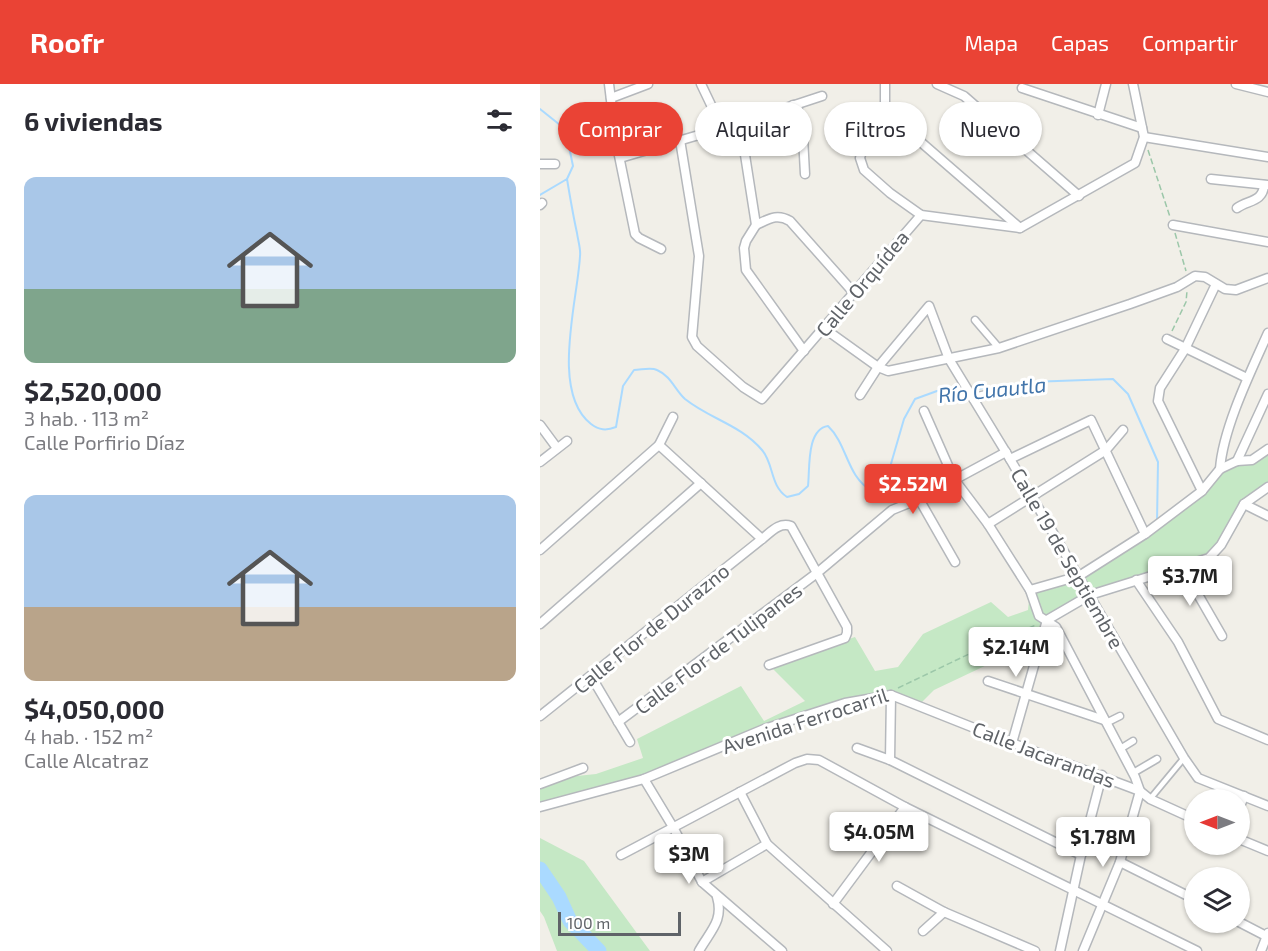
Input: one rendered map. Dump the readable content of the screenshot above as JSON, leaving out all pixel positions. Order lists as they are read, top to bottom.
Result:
{
  "streets": {
    "street": [
      "Calle Orquídea",
      "Calle 19 de Septiembre",
      "Calle Flor de Durazno",
      "Calle Flor de Tulipanes",
      "Avenida Ferrocarril",
      "Calle Jacarandas"
    ]
  },
  "crossings": [
    ["Calle 19 de Septiembre", "Calle Flor de Tulipanes"],
    ["Calle Flor de Durazno", "Calle Flor de Tulipanes"],
    ["Avenida Ferrocarril", "Calle Jacarandas"]
  ],
  "water": ["Río Cuautla"],
  "scale_bar": "100 m",
  "north": "left",
  "page": {
    "header": "Roofr",
    "nav": ["Mapa", "Capas", "Compartir"],
    "heading": "6 viviendas",
    "chip": [
      "Comprar",
      "Alquilar",
      "Filtros",
      "Nuevo"
    ],
    "list": [
      {
        "name": "$2,520,000",
        "note": "3 hab. · 113 m² · Calle Porfirio Díaz"
      },
      {
        "name": "$4,050,000",
        "note": "4 hab. · 152 m² · Calle Alcatraz"
      }
    ],
    "price": [
      "$2.52M",
      "$3.7M",
      "$2.14M",
      "$4.05M",
      "$1.78M",
      "$3M"
    ],
    "scale": "100 m"
  }
}
